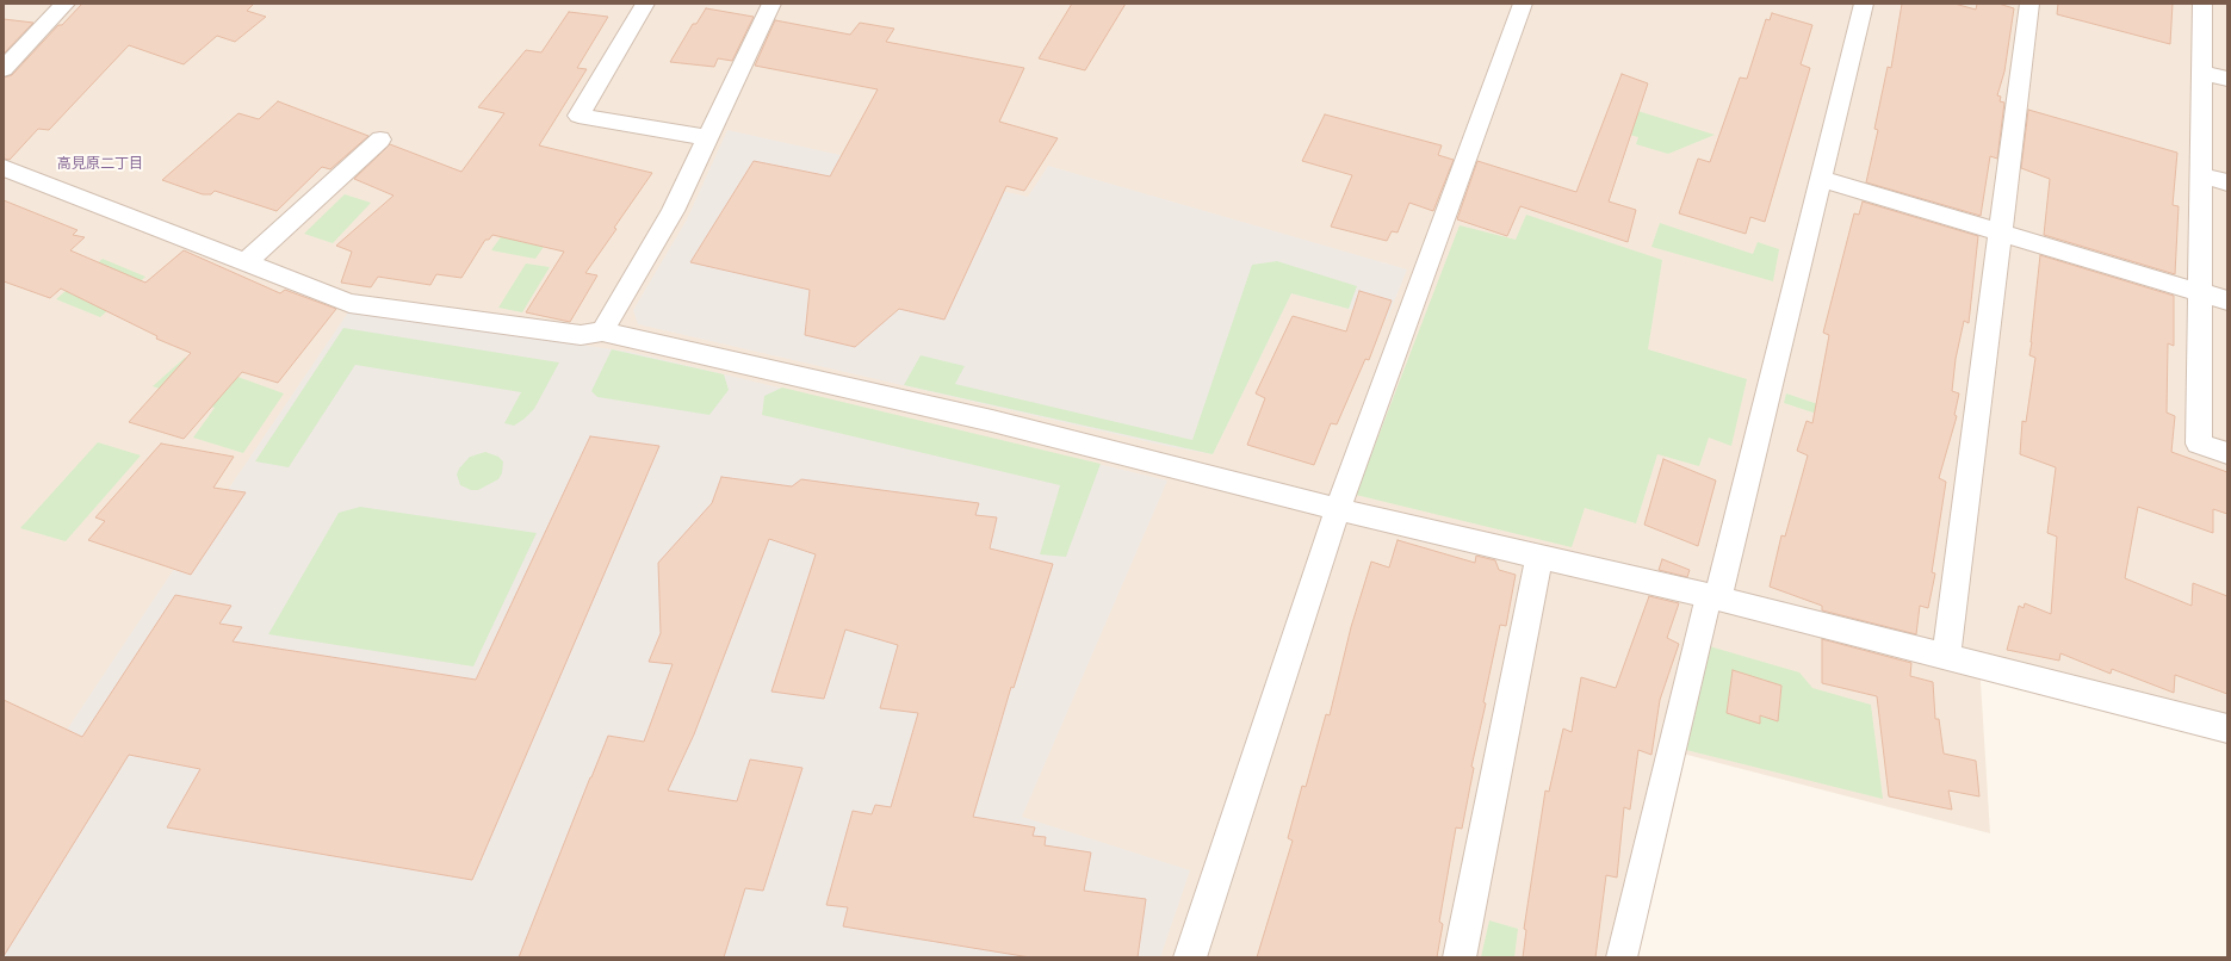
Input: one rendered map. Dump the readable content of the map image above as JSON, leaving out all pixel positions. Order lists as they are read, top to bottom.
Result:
{
  "districts": ["高見原二丁目"]
}
